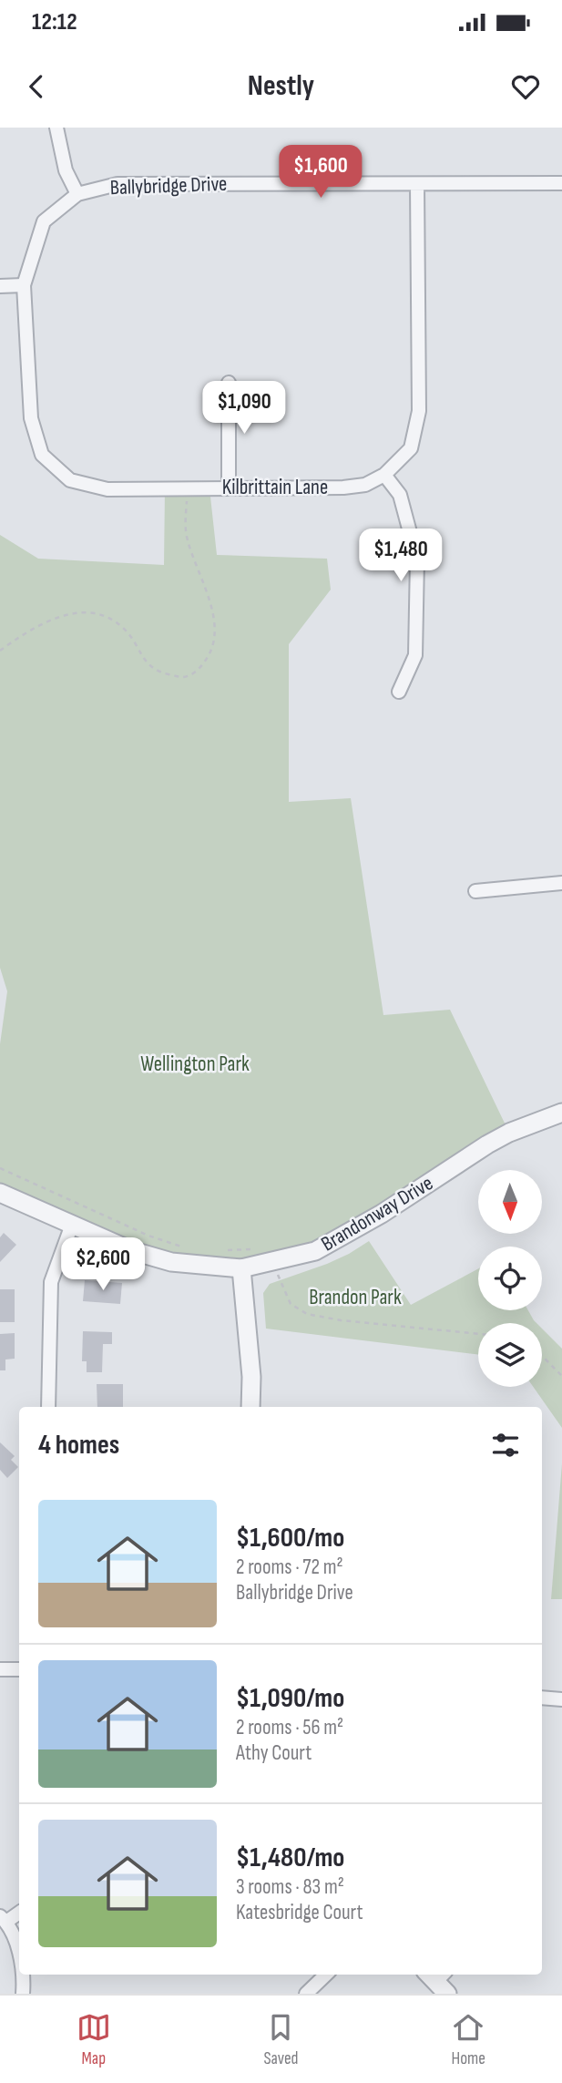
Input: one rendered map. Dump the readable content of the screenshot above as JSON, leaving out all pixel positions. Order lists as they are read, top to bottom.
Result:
{
  "streets": {
    "street": ["Ballybridge Drive", "Kilbrittain Lane", "Brandonway Drive"]
  },
  "crossings": [
    ["Ballybridge Drive", "Kilbrittain Lane"]
  ],
  "parks": ["Wellington Park", "Brandon Park"],
  "north": "bottom",
  "page": {
    "status": "12:12",
    "header": "Nestly",
    "price": [
      "$1,600",
      "$1,090",
      "$1,480",
      "$2,600"
    ],
    "heading": "4 homes",
    "list": [
      {
        "name": "$1,600/mo",
        "note": "2 rooms · 72 m² · Ballybridge Drive"
      },
      {
        "name": "$1,090/mo",
        "note": "2 rooms · 56 m² · Athy Court"
      },
      {
        "name": "$1,480/mo",
        "note": "3 rooms · 83 m² · Katesbridge Court"
      }
    ],
    "tabs": ["Map", "Saved", "Home"]
  }
}
